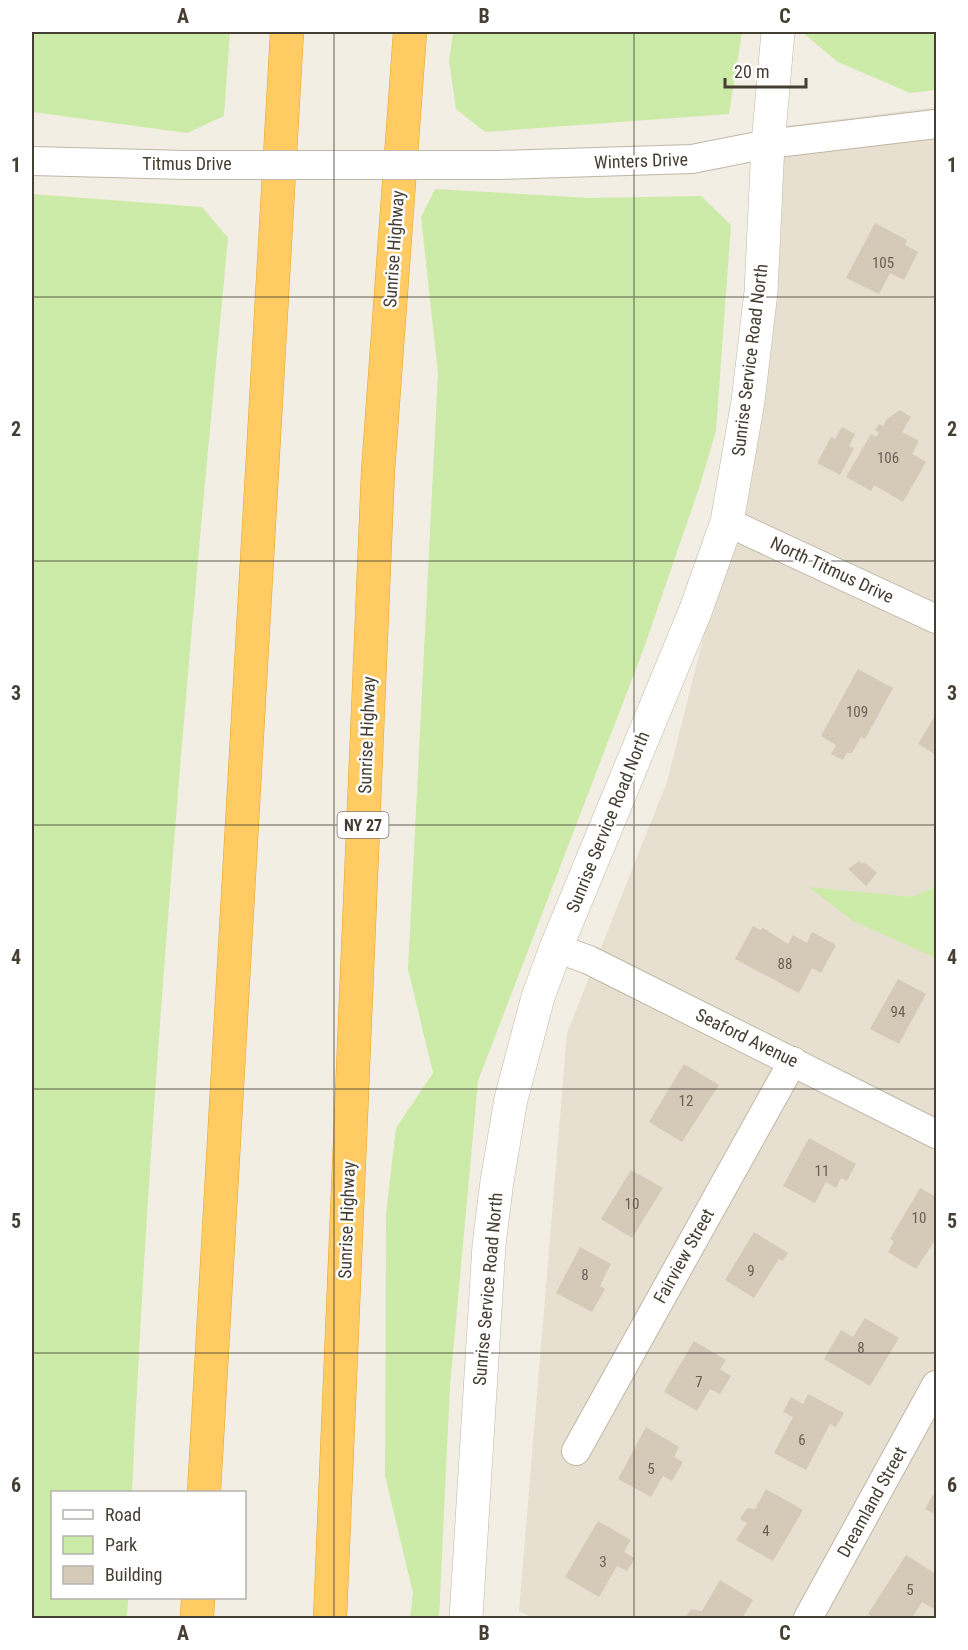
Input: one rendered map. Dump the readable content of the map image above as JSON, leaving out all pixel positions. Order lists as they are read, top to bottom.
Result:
{
  "streets": {
    "highway": ["Sunrise Highway", "NY 27"],
    "street": [
      "Winters Drive",
      "Titmus Drive",
      "Sunrise Service Road North",
      "North Titmus Drive",
      "Seaford Avenue",
      "Fairview Street",
      "Dreamland Street"
    ]
  },
  "crossings": [
    ["Winters Drive", "Titmus Drive"],
    ["Winters Drive", "Sunrise Service Road North"],
    ["Sunrise Service Road North", "North Titmus Drive"],
    ["Sunrise Service Road North", "Seaford Avenue"],
    ["Seaford Avenue", "Fairview Street"]
  ],
  "house_numbers": [
    "105",
    "106",
    "109",
    "88",
    "94",
    "12",
    "11",
    "10",
    "10",
    "9",
    "8",
    "8",
    "7",
    "6",
    "5",
    "4",
    "3",
    "5"
  ],
  "legend": ["Road", "Park", "Building"],
  "scale_bar": "20 m",
  "grid": {
    "columns": ["A", "B", "C"],
    "rows": [
      "1",
      "2",
      "3",
      "4",
      "5",
      "6"
    ]
  }
}
